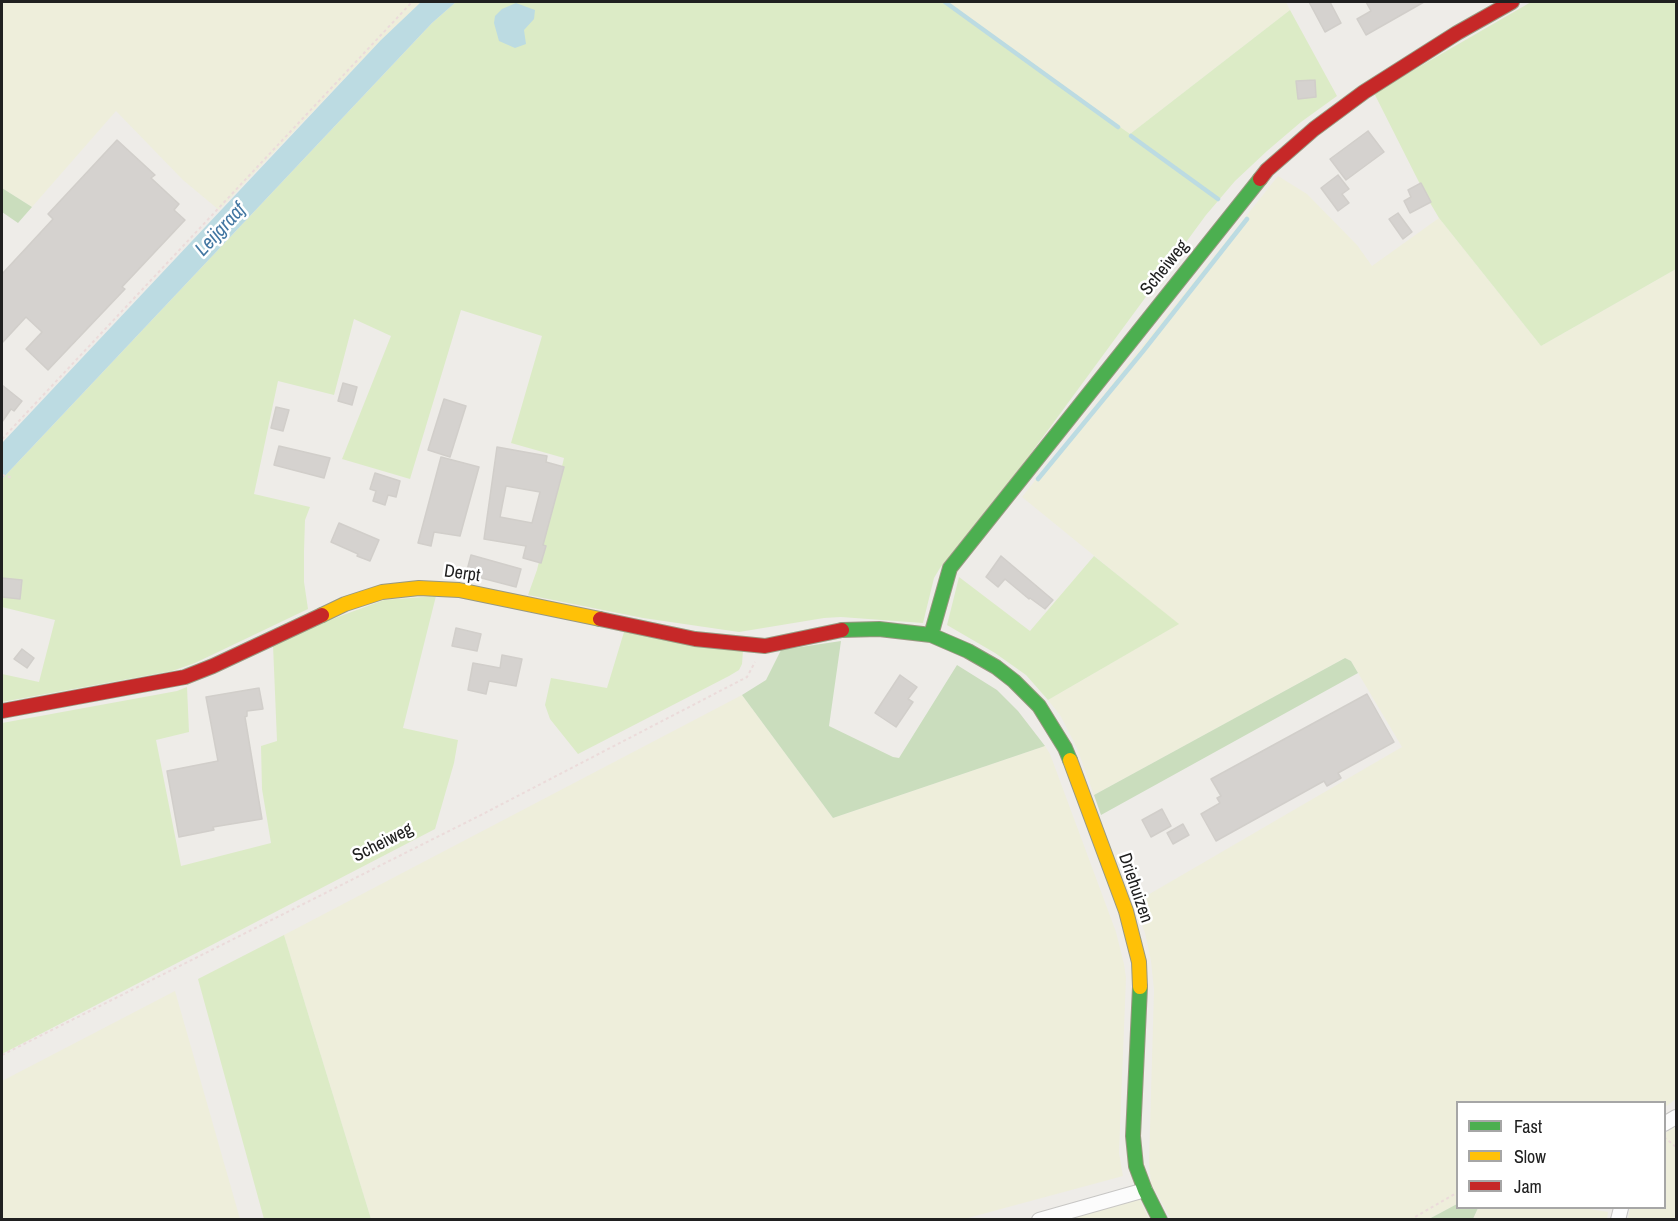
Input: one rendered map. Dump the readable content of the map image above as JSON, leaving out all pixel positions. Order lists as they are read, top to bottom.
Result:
{
  "streets": {
    "street": ["Scheiweg", "Derpt", "Driehuizen"]
  },
  "crossings": [
    ["Scheiweg", "Derpt"],
    ["Scheiweg", "Driehuizen"],
    ["Derpt", "Driehuizen"]
  ],
  "water": ["Leijgraaf"],
  "legend": ["Fast", "Slow", "Jam"]
}
